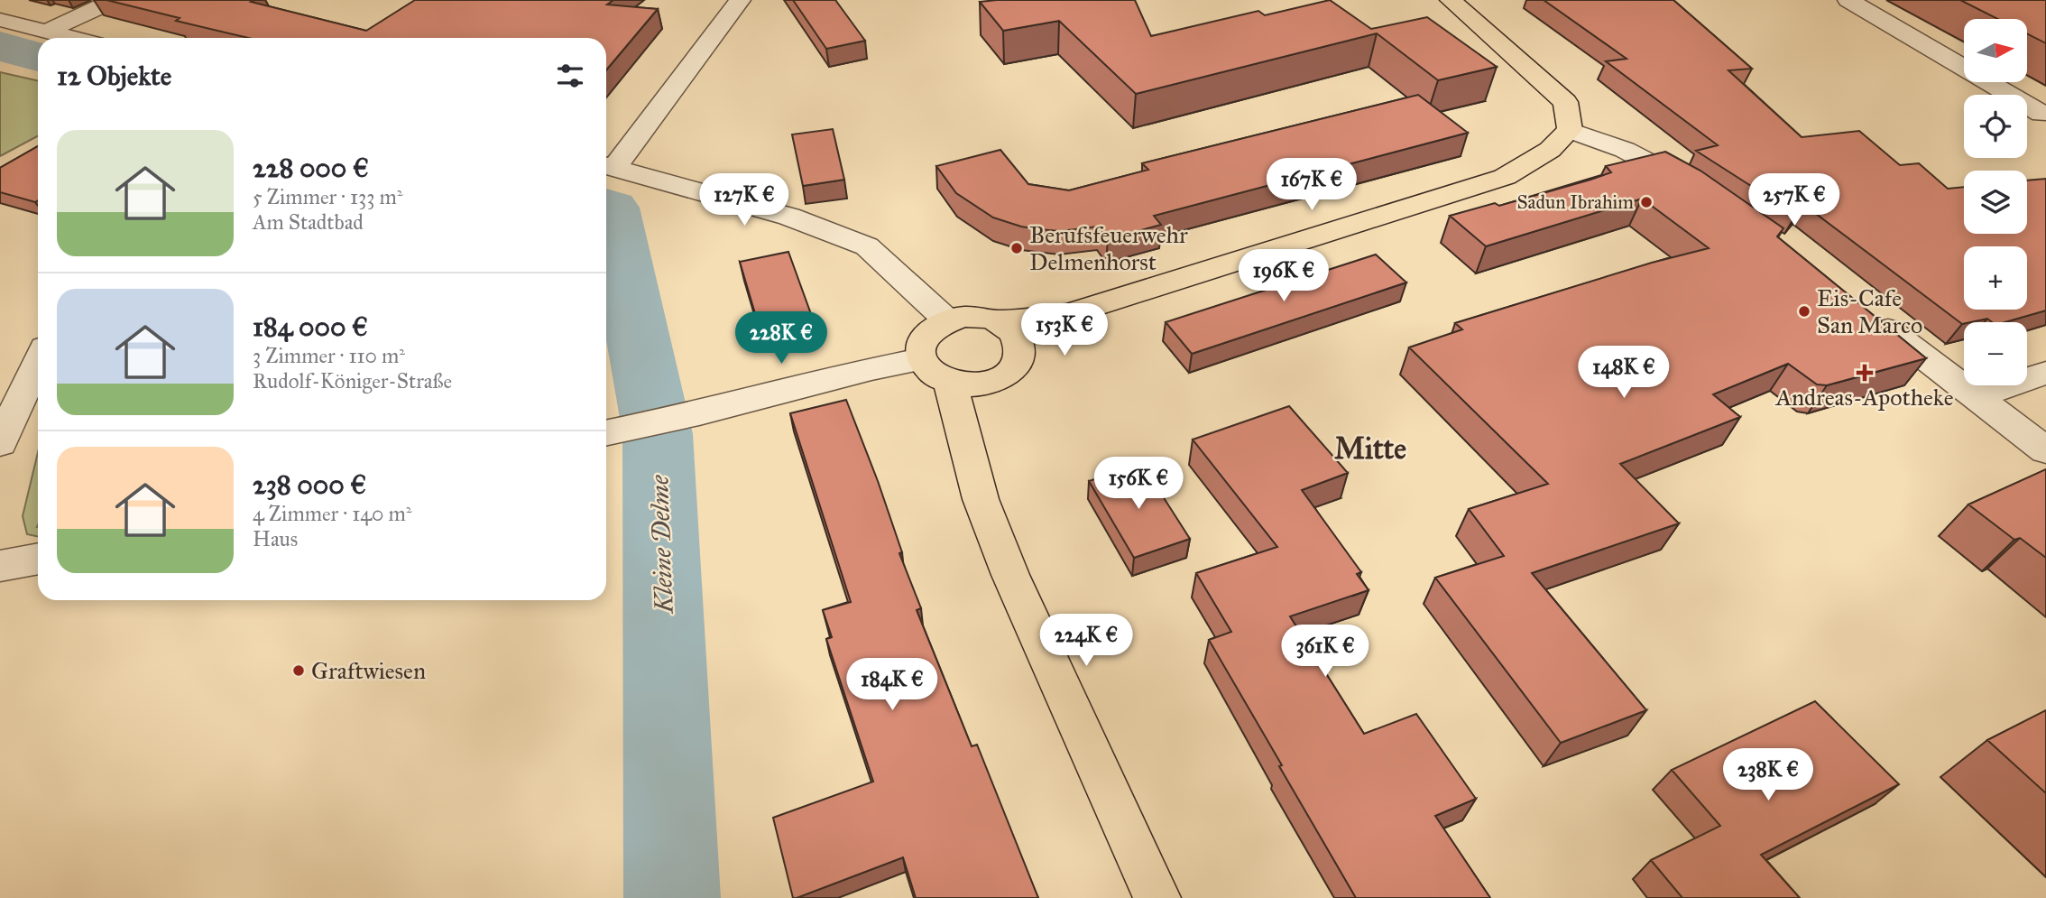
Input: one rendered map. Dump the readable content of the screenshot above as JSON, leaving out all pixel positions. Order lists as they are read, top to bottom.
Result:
{
  "districts": ["Mitte"],
  "water": ["Kleine Delme"],
  "places": {
    "other": [
      "Sadun Ibrahim",
      "Berufsfeuerwehr Delmenhorst",
      "Eis-Cafe San Marco",
      "Graftwiesen"
    ],
    "health": ["Andreas-Apotheke"]
  },
  "north": "right",
  "page": {
    "map_buttons": ["+", "−"],
    "heading": "12 Objekte",
    "list": [
      {
        "name": "228 000 €",
        "note": "5 Zimmer · 133 m² · Am Stadtbad"
      },
      {
        "name": "184 000 €",
        "note": "3 Zimmer · 110 m² · Rudolf-Königer-Straße"
      },
      {
        "name": "238 000 €",
        "note": "4 Zimmer · 140 m² · Haus"
      }
    ],
    "price": [
      "167K €",
      "127K €",
      "257K €",
      "196K €",
      "153K €",
      "228K €",
      "148K €",
      "156K €",
      "224K €",
      "361K €",
      "184K €",
      "238K €"
    ]
  }
}
